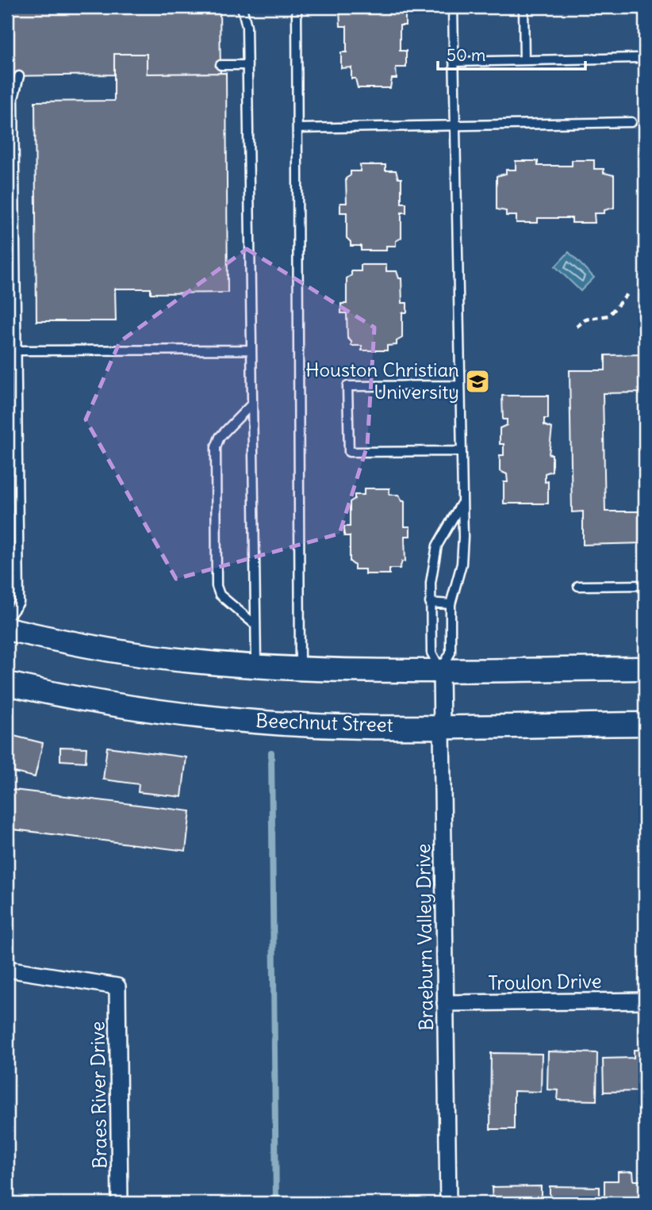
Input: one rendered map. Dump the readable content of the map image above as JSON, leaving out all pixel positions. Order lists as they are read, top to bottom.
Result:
{
  "streets": {
    "main road": ["Beechnut Street"],
    "street": ["Braeburn Valley Drive", "Troulon Drive", "Braes River Drive"]
  },
  "crossings": [
    ["Beechnut Street", "Braeburn Valley Drive"],
    ["Braeburn Valley Drive", "Troulon Drive"]
  ],
  "places": {
    "school or university": ["Houston Christian University"]
  },
  "scale_bar": "50 m"
}
